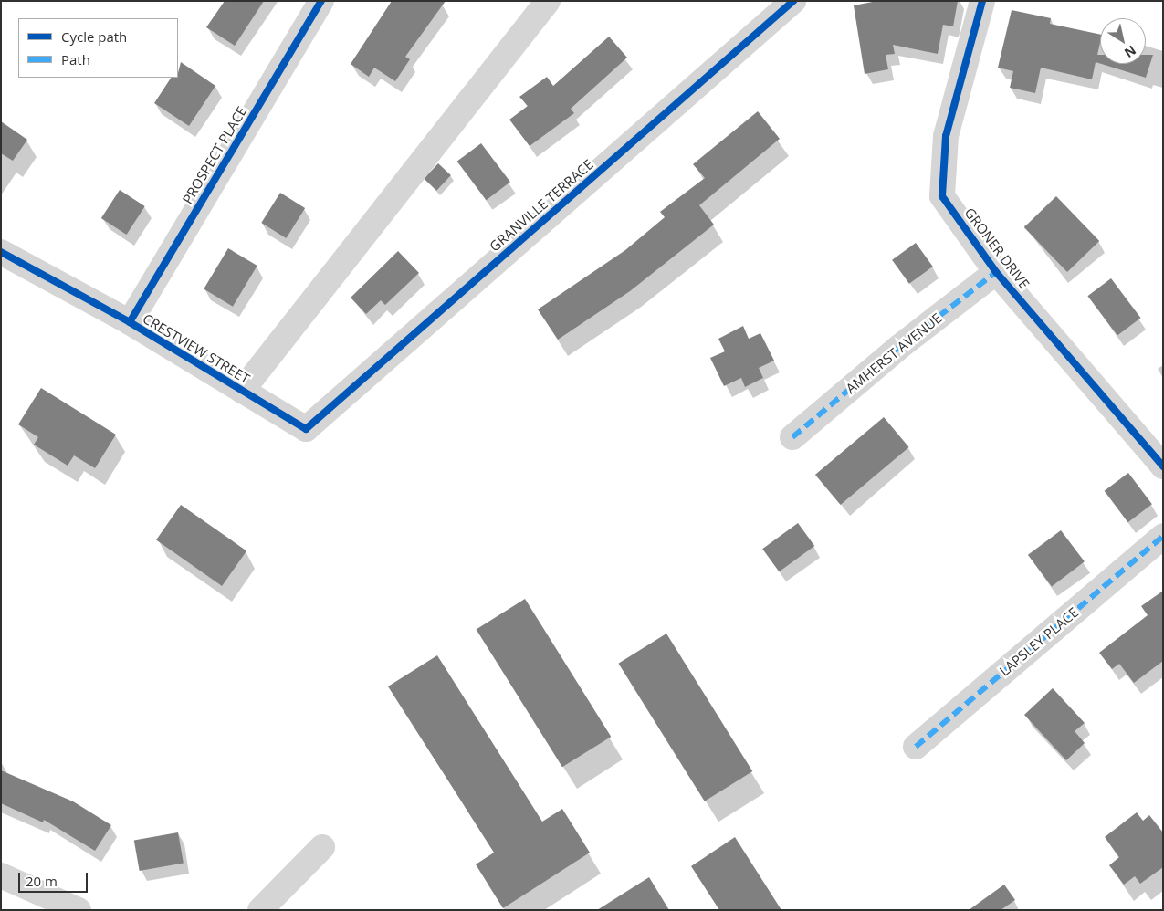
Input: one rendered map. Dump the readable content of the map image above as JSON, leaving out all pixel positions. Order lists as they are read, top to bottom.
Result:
{
  "streets": {
    "street": [
      "PROSPECT PLACE",
      "GRANVILLE TERRACE",
      "GRONER DRIVE",
      "CRESTVIEW STREET",
      "AMHERST AVENUE",
      "LAPSLEY PLACE"
    ]
  },
  "crossings": [
    ["PROSPECT PLACE", "CRESTVIEW STREET"],
    ["GRANVILLE TERRACE", "CRESTVIEW STREET"],
    ["GRONER DRIVE", "AMHERST AVENUE"]
  ],
  "legend": ["Cycle path", "Path"],
  "scale_bar": "20 m",
  "north": "bottom right"
}
